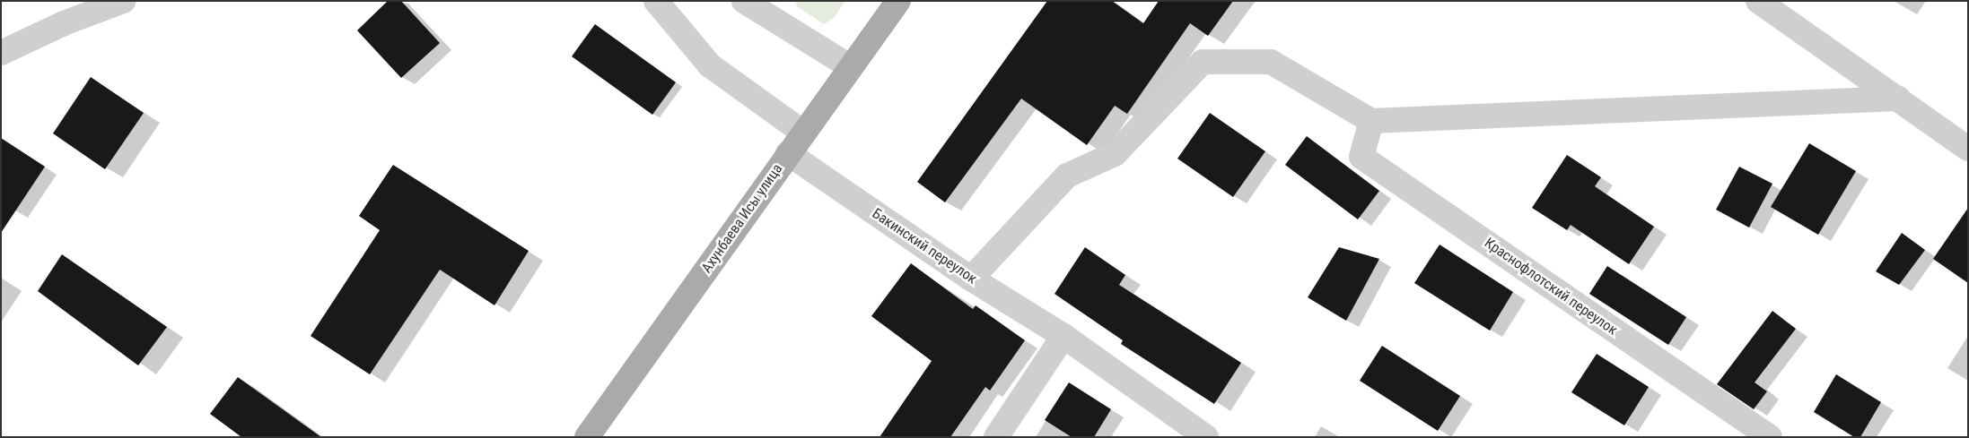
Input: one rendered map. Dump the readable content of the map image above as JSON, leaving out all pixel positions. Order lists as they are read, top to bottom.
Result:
{
  "streets": {
    "main road": ["Ахунбаева Исы улица"],
    "street": ["Бакинский переулок", "Краснофлотский переулок"]
  },
  "crossings": [
    ["Ахунбаева Исы улица", "Бакинский переулок"]
  ]
}
